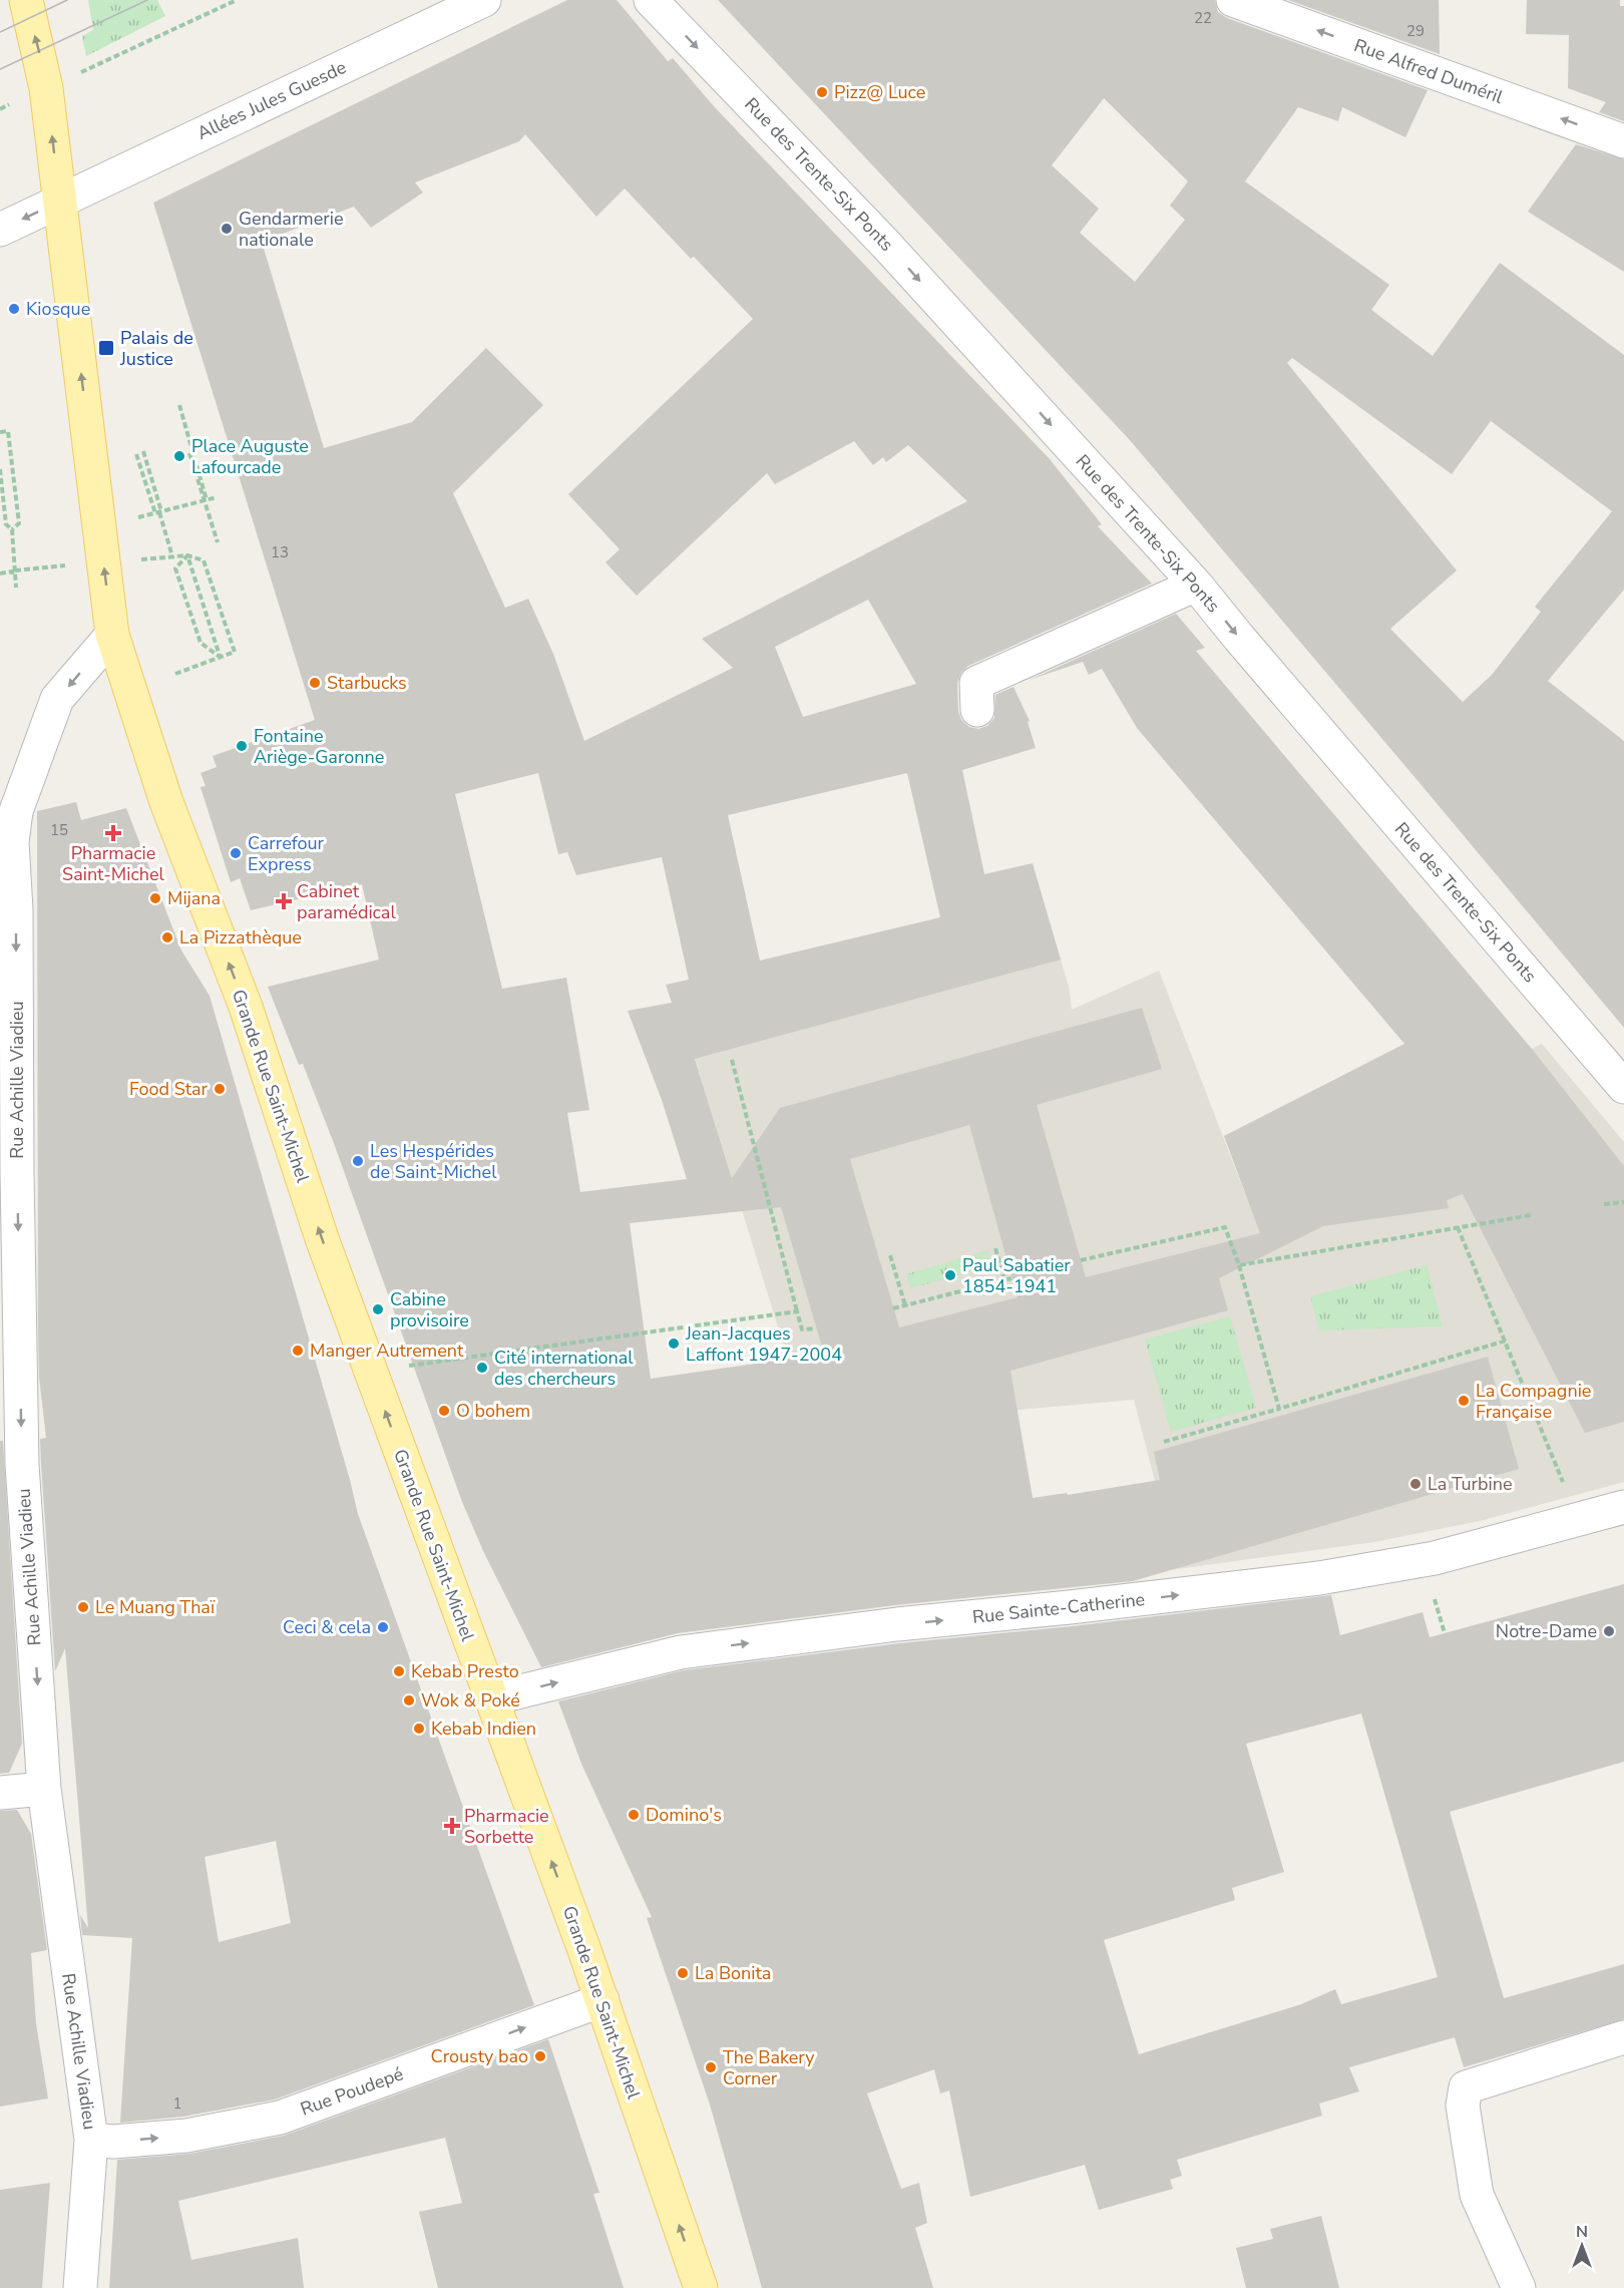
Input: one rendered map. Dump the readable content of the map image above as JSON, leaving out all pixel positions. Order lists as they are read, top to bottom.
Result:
{
  "streets": {
    "main road": ["Grande Rue Saint-Michel"],
    "street": [
      "Rue Alfred Duméril",
      "Allées Jules Guesde",
      "Rue des Trente-Six Ponts",
      "Rue Achille Viadieu",
      "Rue Sainte-Catherine",
      "Rue Poudepé"
    ]
  },
  "crossings": [
    ["Rue Achille Viadieu", "Grande Rue Saint-Michel"],
    ["Rue Achille Viadieu", "Rue Poudepé"],
    ["Grande Rue Saint-Michel", "Rue Sainte-Catherine"],
    ["Grande Rue Saint-Michel", "Rue Poudepé"]
  ],
  "one_way": [
    "Rue Alfred Duméril",
    "Rue des Trente-Six Ponts",
    "Rue Achille Viadieu",
    "Grande Rue Saint-Michel",
    "Rue Sainte-Catherine",
    "Rue Poudepé"
  ],
  "places": {
    "other": [
      "Pizz@ Luce",
      "Gendarmerie nationale",
      "Kiosque",
      "Place Auguste Lafourcade",
      "Starbucks",
      "Fontaine Ariège-Garonne",
      "Carrefour Express",
      "Mijana",
      "La Pizzathèque",
      "Food Star",
      "Les Hespérides de Saint-Michel",
      "Paul Sabatier 1854-1941",
      "Cabine provisoire",
      "Jean-Jacques Laffont 1947-2004",
      "Manger Autrement",
      "Cité international des chercheurs",
      "La Compagnie Française",
      "O bohem",
      "La Turbine",
      "Le Muang Thaï",
      "Ceci & cela",
      "Notre-Dame",
      "Kebab Presto",
      "Wok & Poké",
      "Kebab Indien",
      "Domino's",
      "La Bonita",
      "Crousty bao",
      "The Bakery Corner"
    ],
    "transit": ["Palais de Justice"],
    "health": ["Pharmacie Saint-Michel", "Cabinet paramédical", "Pharmacie Sorbette"]
  },
  "house_numbers": [
    "22",
    "29",
    "13",
    "15",
    "1"
  ],
  "north": "top"
}
